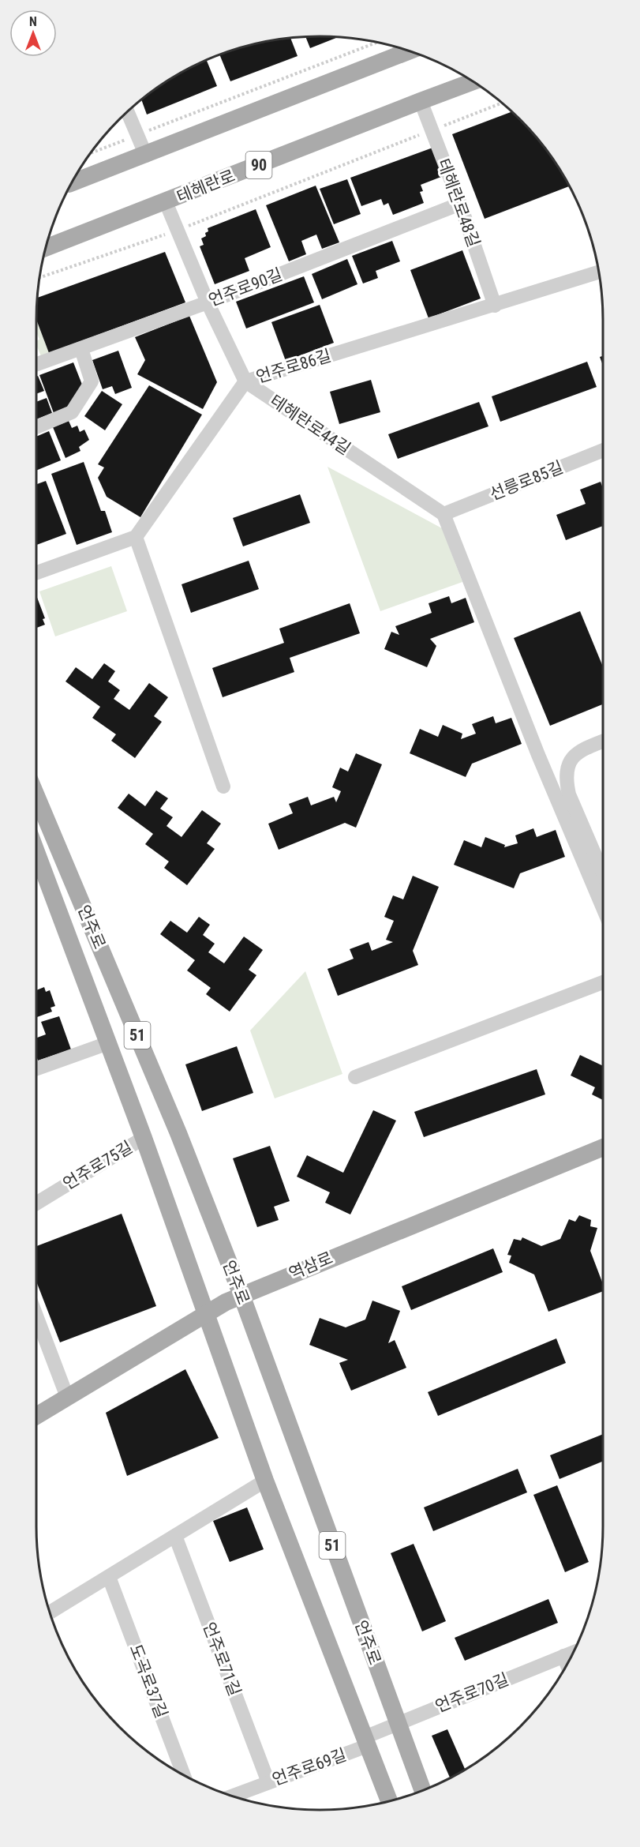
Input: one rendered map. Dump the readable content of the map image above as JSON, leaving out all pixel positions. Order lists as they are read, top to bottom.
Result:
{
  "streets": {
    "main road": [
      "90",
      "테헤란로",
      "언주로",
      "51",
      "역삼로"
    ],
    "street": [
      "테헤란로48길",
      "언주로90길",
      "언주로86길",
      "테헤란로44길",
      "선릉로85길",
      "언주로75길",
      "언주로71길",
      "도곡로37길",
      "언주로70길",
      "언주로69길"
    ]
  },
  "crossings": [
    ["테헤란로", "테헤란로48길"],
    ["테헤란로48길", "언주로90길"],
    ["테헤란로48길", "언주로86길"],
    ["언주로86길", "테헤란로44길"],
    ["테헤란로44길", "선릉로85길"],
    ["언주로", "언주로75길"],
    ["언주로", "역삼로"],
    ["언주로", "언주로70길"],
    ["언주로", "언주로69길"],
    ["언주로71길", "언주로69길"],
    ["언주로70길", "언주로69길"]
  ],
  "north": "top"
}
